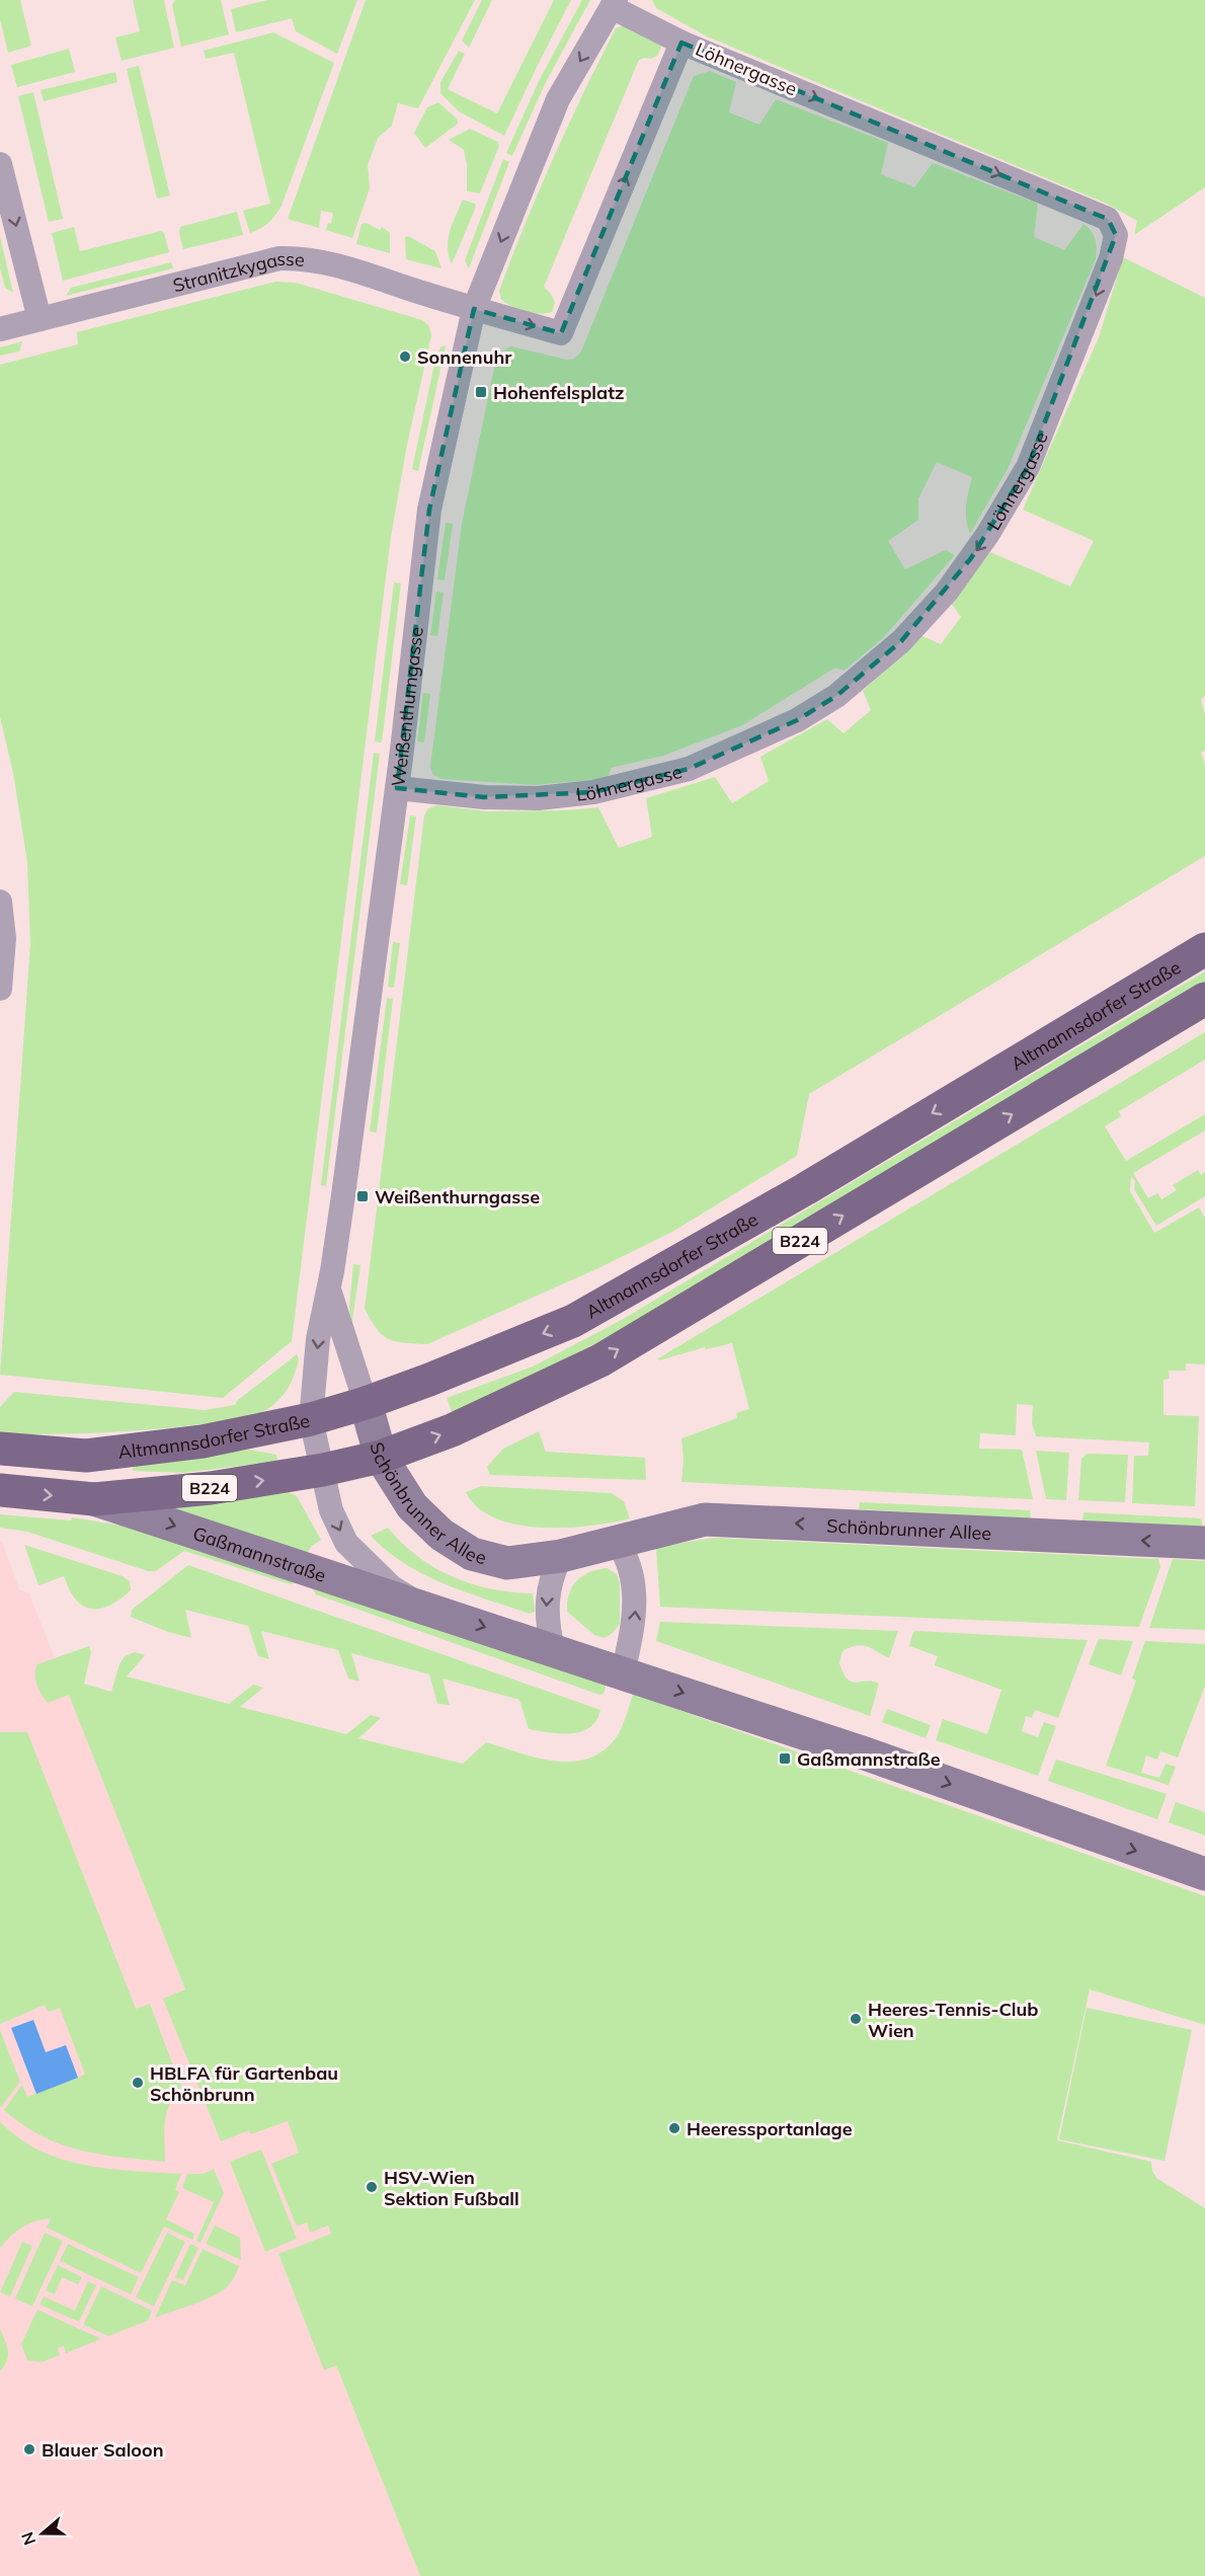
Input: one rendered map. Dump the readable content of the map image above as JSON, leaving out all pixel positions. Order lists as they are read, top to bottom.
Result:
{
  "streets": {
    "main road": ["Altmannsdorfer Straße", "B224"],
    "street": [
      "Löhnergasse",
      "Stranitzkygasse",
      "Weißenthurngasse",
      "Schönbrunner Allee",
      "Gaßmannstraße"
    ]
  },
  "crossings": [
    ["Löhnergasse", "Weißenthurngasse"],
    ["Stranitzkygasse", "Weißenthurngasse"],
    ["Weißenthurngasse", "Altmannsdorfer Straße"],
    ["Weißenthurngasse", "B224"],
    ["Weißenthurngasse", "Schönbrunner Allee"],
    ["Weißenthurngasse", "Gaßmannstraße"],
    ["Altmannsdorfer Straße", "Schönbrunner Allee"],
    ["B224", "Schönbrunner Allee"],
    ["B224", "Gaßmannstraße"]
  ],
  "one_way": ["Schönbrunner Allee", "Gaßmannstraße"],
  "places": {
    "other": [
      "Sonnenuhr",
      "Heeres-Tennis-Club Wien",
      "HBLFA für Gartenbau Schönbrunn",
      "Heeressportanlage",
      "HSV-Wien Sektion Fußball",
      "Blauer Saloon"
    ],
    "transit": ["Hohenfelsplatz", "Weißenthurngasse", "Gaßmannstraße"]
  },
  "north": "left"
}
